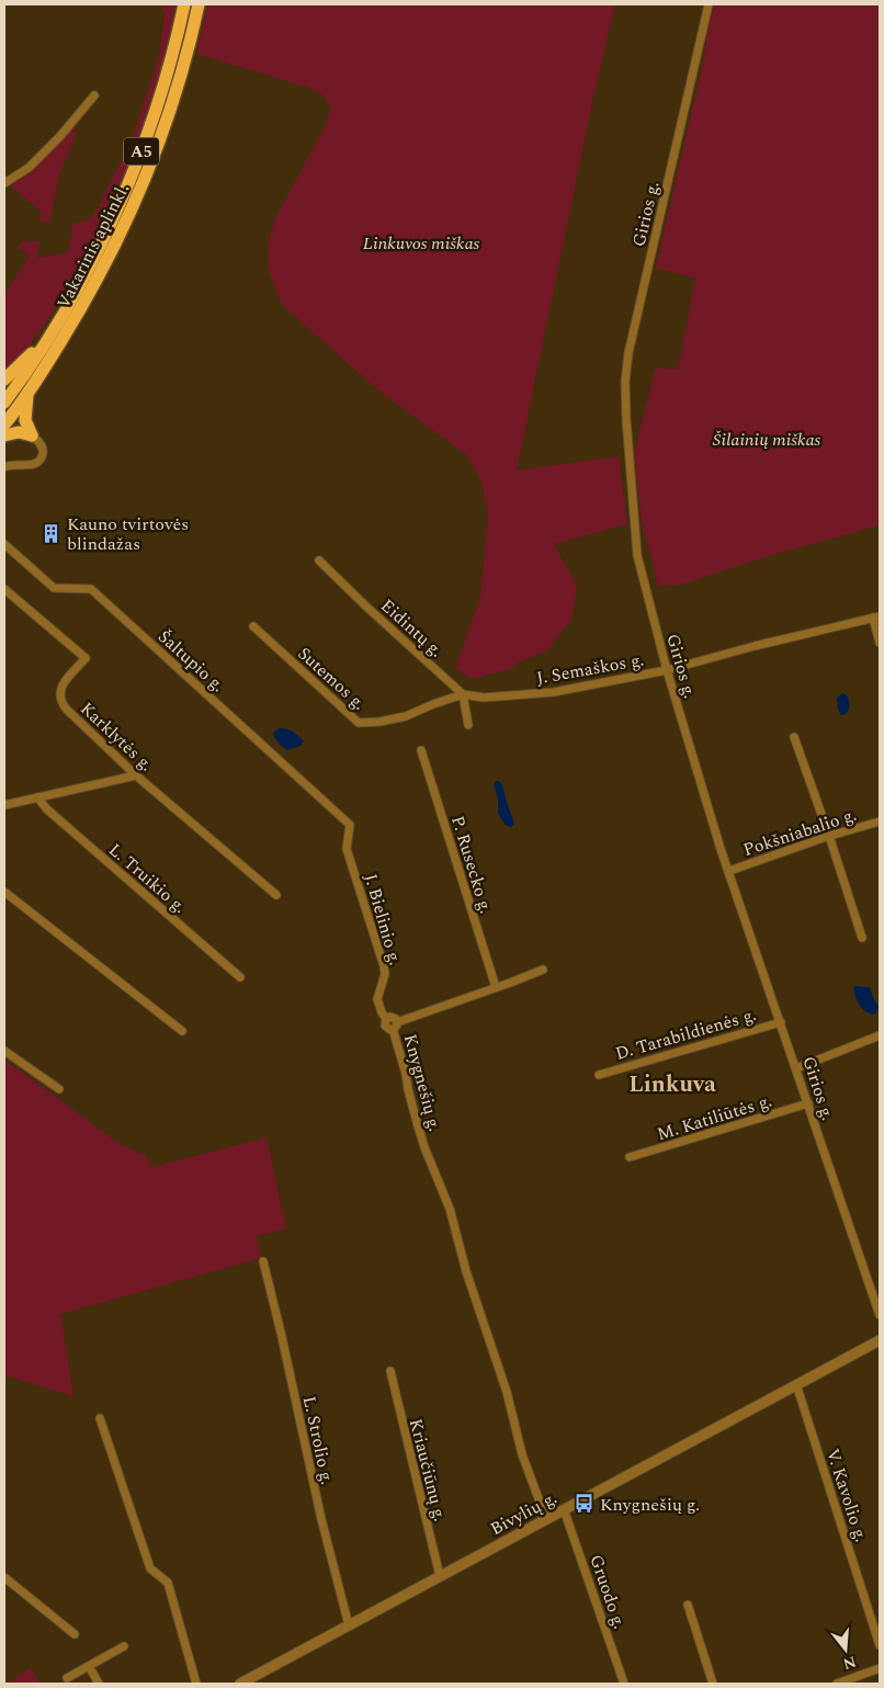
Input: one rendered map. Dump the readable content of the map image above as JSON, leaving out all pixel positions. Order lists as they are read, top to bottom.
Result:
{
  "streets": {
    "highway": ["A5", "Vakarinis aplinkl."],
    "street": [
      "Girios g.",
      "Eidintų g.",
      "Šaltupio g.",
      "J. Semaškos g.",
      "Sutemos g.",
      "Karklytės g.",
      "Pokšniabalio g.",
      "P. Rusecko g.",
      "L. Truikio g.",
      "J. Bielinio g.",
      "D. Tarabildienės g.",
      "Knygnešių g.",
      "M. Katiliūtės g.",
      "L. Strolio g.",
      "Kriaučiūnų g.",
      "V. Kavolio g.",
      "Bivylių g.",
      "Gruodo g."
    ]
  },
  "crossings": [
    ["Girios g.", "J. Semaškos g."],
    ["Girios g.", "Pokšniabalio g."],
    ["Girios g.", "D. Tarabildienės g."],
    ["Girios g.", "M. Katiliūtės g."],
    ["Eidintų g.", "J. Semaškos g."],
    ["Eidintų g.", "Sutemos g."],
    ["Šaltupio g.", "J. Bielinio g."],
    ["J. Semaškos g.", "Sutemos g."],
    ["P. Rusecko g.", "Knygnešių g."],
    ["J. Bielinio g.", "Knygnešių g."],
    ["Knygnešių g.", "Bivylių g."],
    ["L. Strolio g.", "Bivylių g."],
    ["Kriaučiūnų g.", "Bivylių g."],
    ["V. Kavolio g.", "Bivylių g."],
    ["Bivylių g.", "Gruodo g."]
  ],
  "districts": ["Linkuva"],
  "parks": ["Linkuvos miškas", "Šilainių miškas"],
  "places": {
    "building": ["Kauno tvirtovės blindažas"],
    "bus stop": ["Knygnešių g."]
  },
  "north": "bottom"
}
